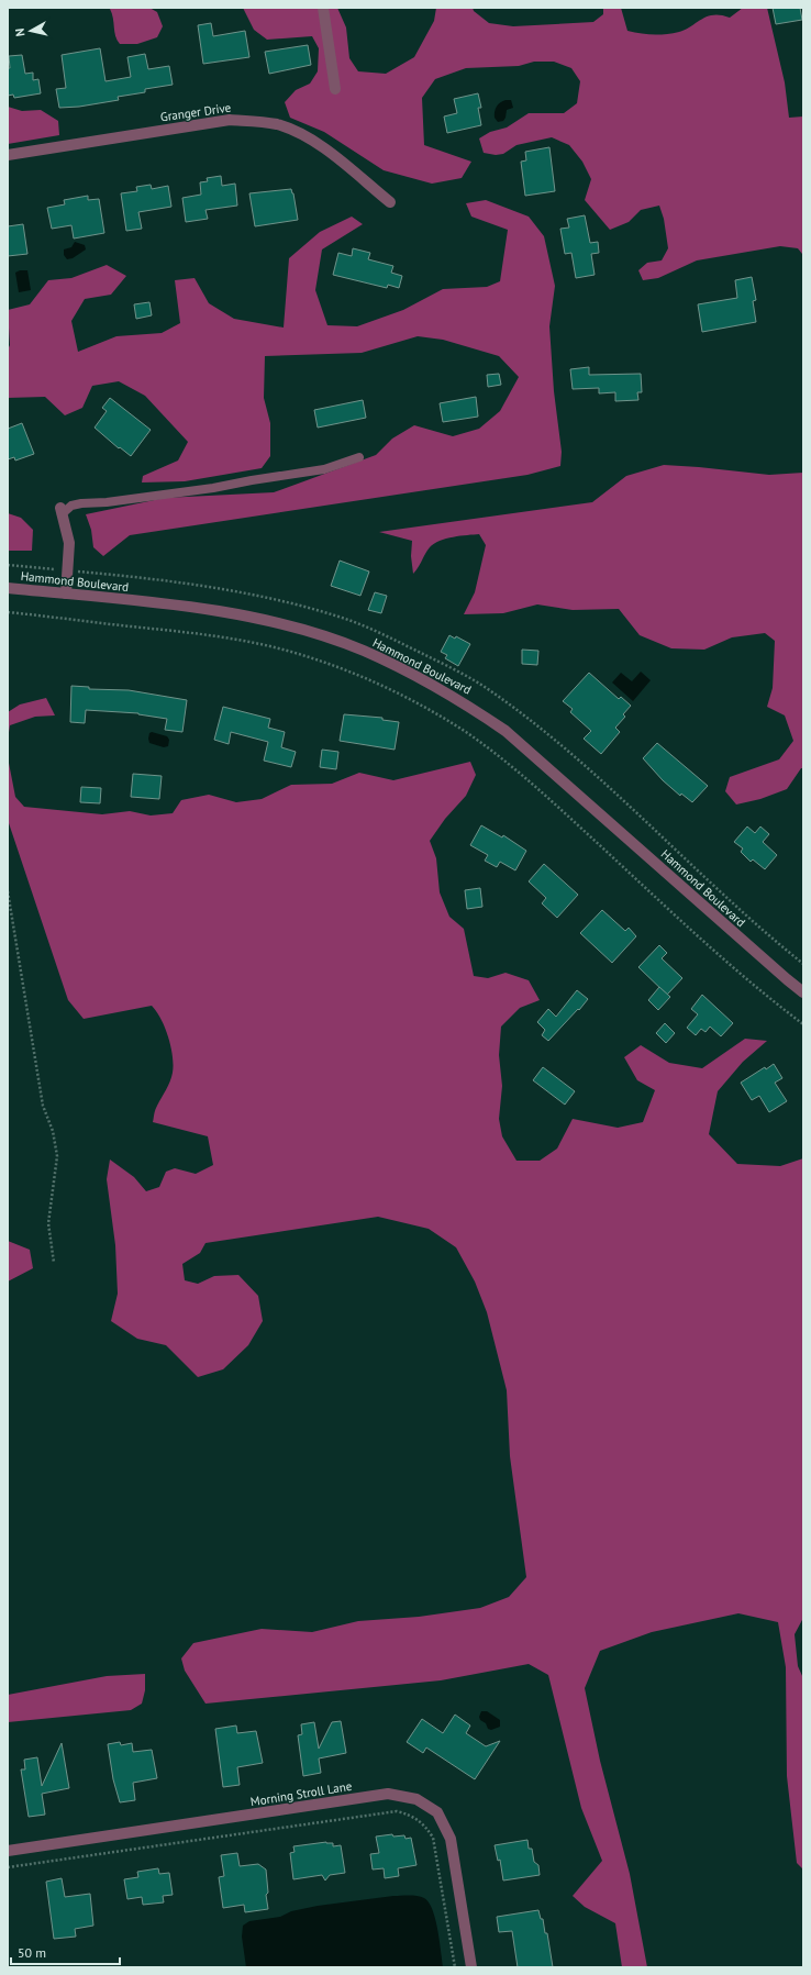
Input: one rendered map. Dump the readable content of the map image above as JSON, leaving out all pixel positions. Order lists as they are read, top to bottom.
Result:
{
  "streets": {
    "street": ["Granger Drive", "Hammond Boulevard", "Morning Stroll Lane"]
  },
  "scale_bar": "50 m",
  "north": "left"
}
